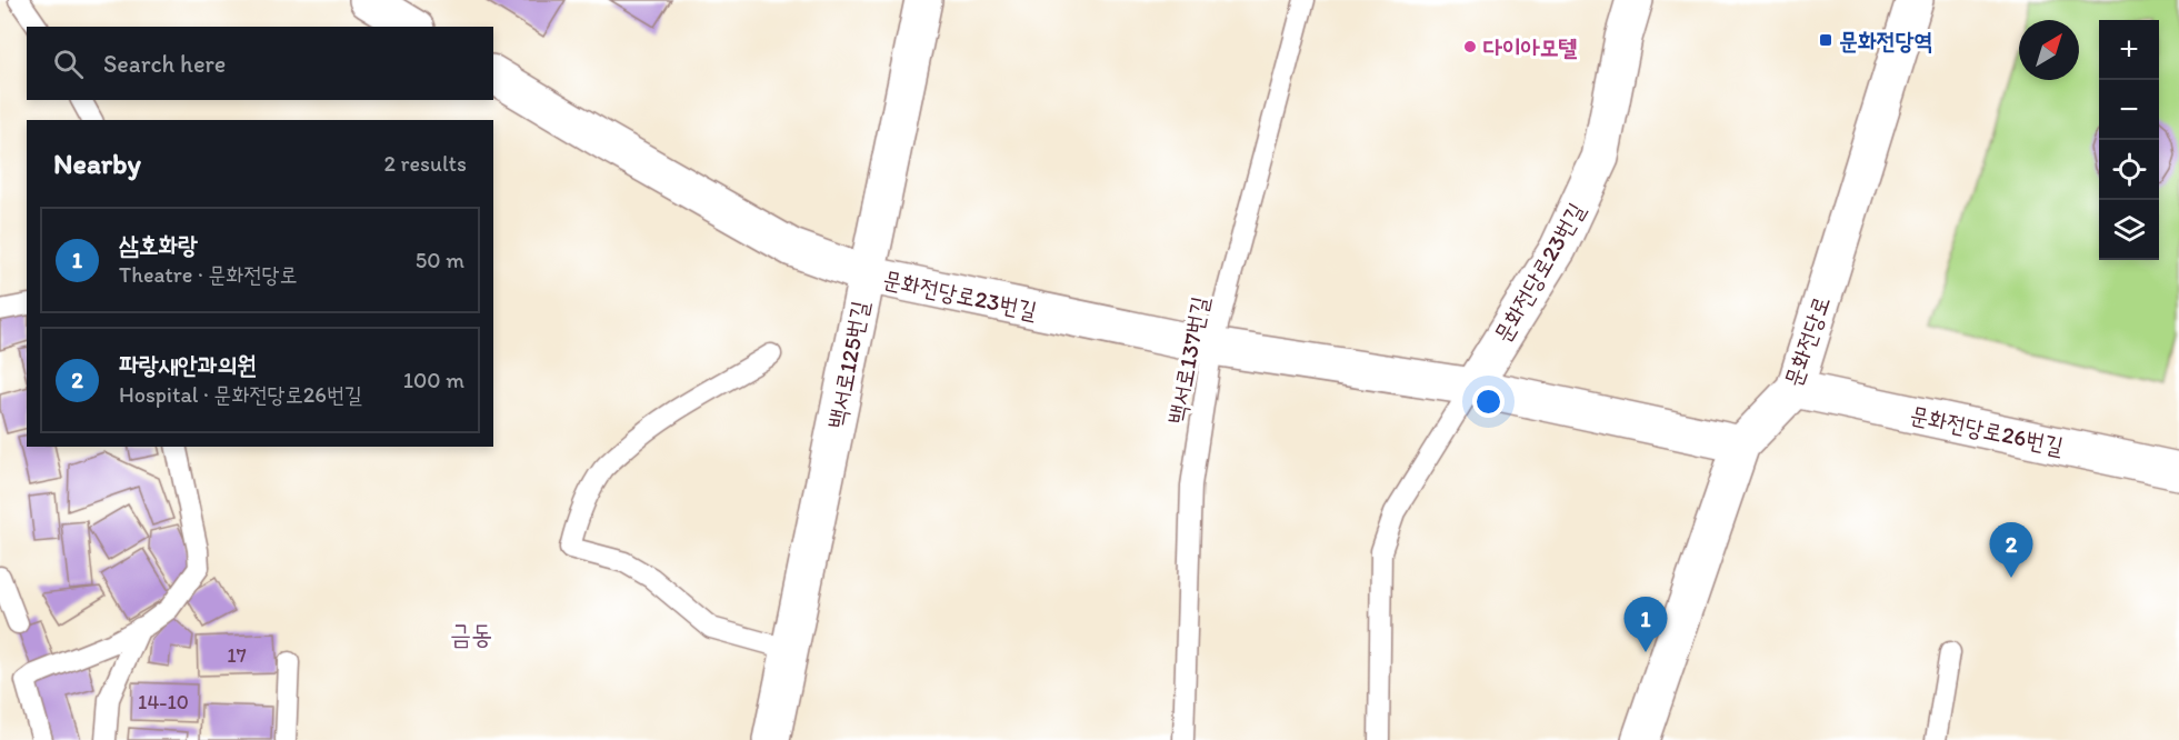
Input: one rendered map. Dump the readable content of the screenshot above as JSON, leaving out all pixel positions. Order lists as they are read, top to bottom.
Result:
{
  "streets": {
    "street": [
      "문화전당로23번길",
      "문화전당로",
      "백서로125번길",
      "문화전당로26번길"
    ],
    "lane": ["백서로137번길"]
  },
  "crossings": [
    ["문화전당로23번길", "문화전당로"],
    ["문화전당로23번길", "백서로137번길"],
    ["문화전당로23번길", "백서로125번길"],
    ["문화전당로", "문화전당로26번길"]
  ],
  "districts": ["금동"],
  "places": {
    "transit": ["문화전당역"],
    "other": ["다이아모텔"]
  },
  "house_numbers": ["17", "14-10"],
  "north": "top right",
  "page": {
    "map_buttons": ["+", "−"],
    "search": "Search here",
    "heading": ["Nearby", "2 results"],
    "list": [
      {
        "mark": "1",
        "name": "삼호화랑",
        "note": "Theatre · 문화전당로",
        "value": "50 m"
      },
      {
        "mark": "2",
        "name": "파랑새안과의원",
        "note": "Hospital · 문화전당로26번길",
        "value": "100 m"
      }
    ],
    "pins": ["2", "1"]
  }
}
